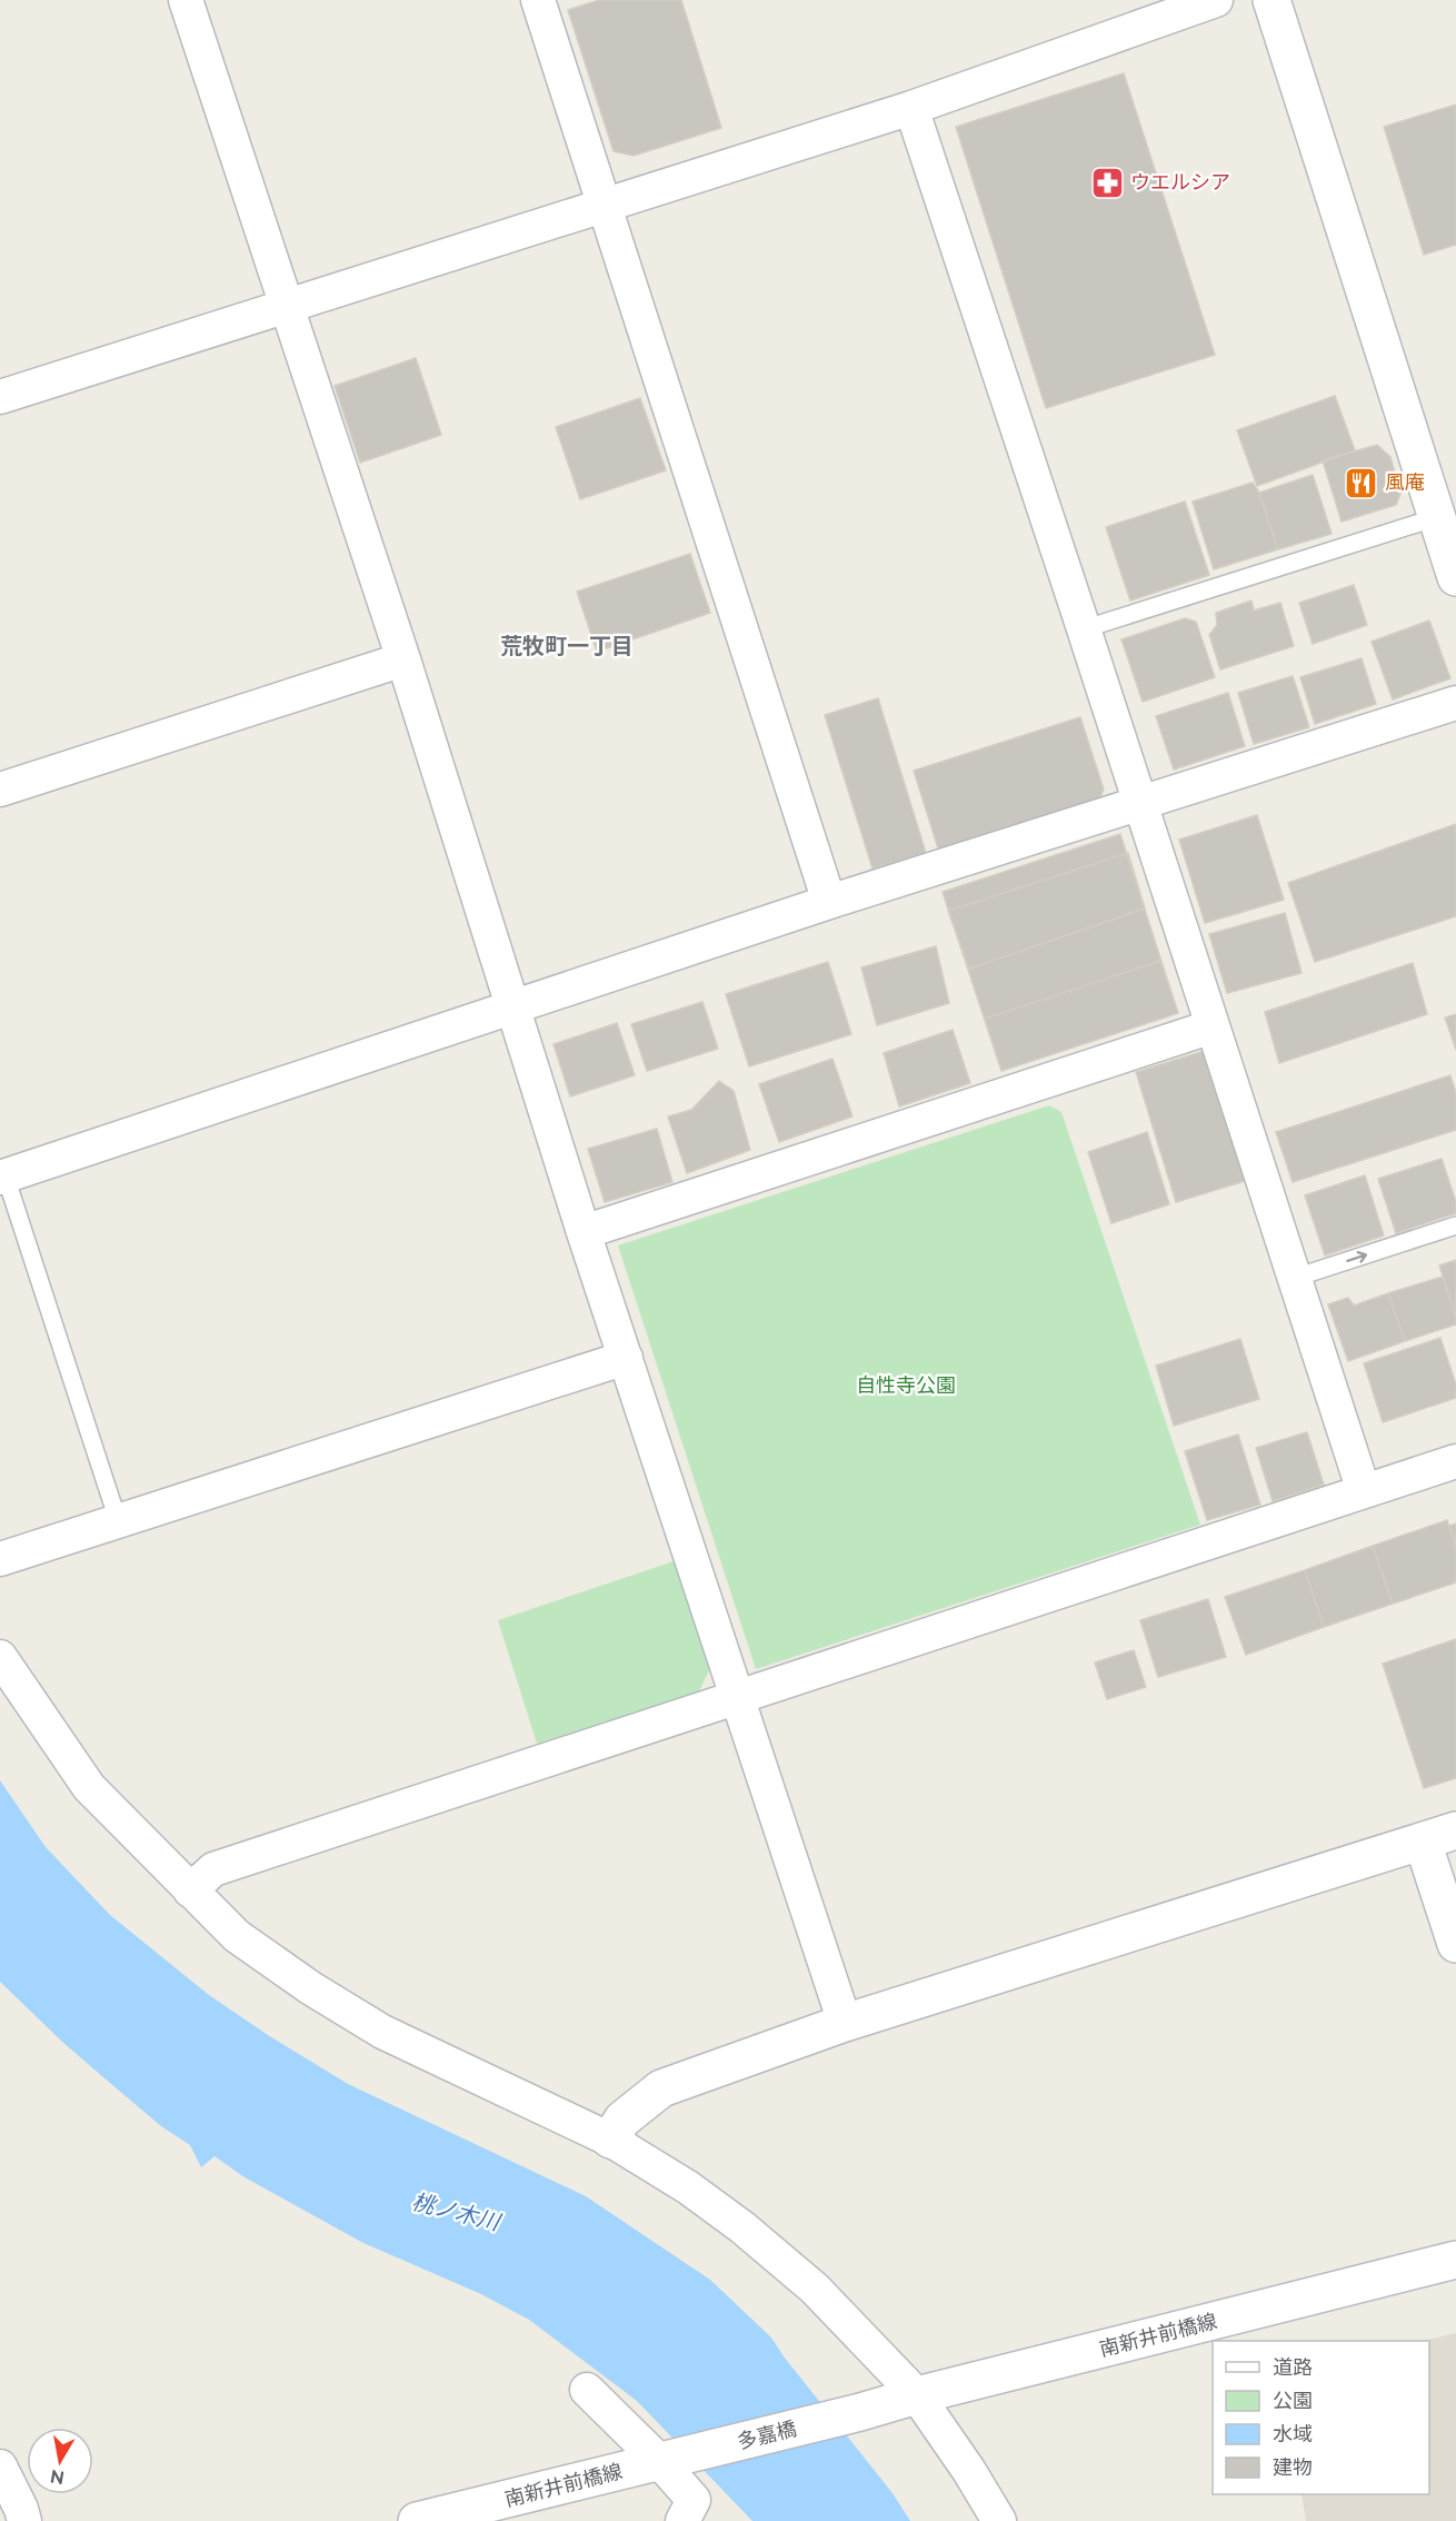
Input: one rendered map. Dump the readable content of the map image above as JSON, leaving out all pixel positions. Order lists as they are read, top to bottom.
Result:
{
  "streets": {
    "street": ["南新井前橋線", "多嘉橋"]
  },
  "crossings": [
    ["南新井前橋線", "多嘉橋"]
  ],
  "districts": ["荒牧町一丁目"],
  "water": ["桃ノ木川"],
  "parks": ["自性寺公園"],
  "places": {
    "pharmacy": ["ウエルシア"],
    "restaurant": ["風庵"]
  },
  "legend": [
    "道路",
    "公園",
    "水域",
    "建物"
  ],
  "north": "bottom"
}
